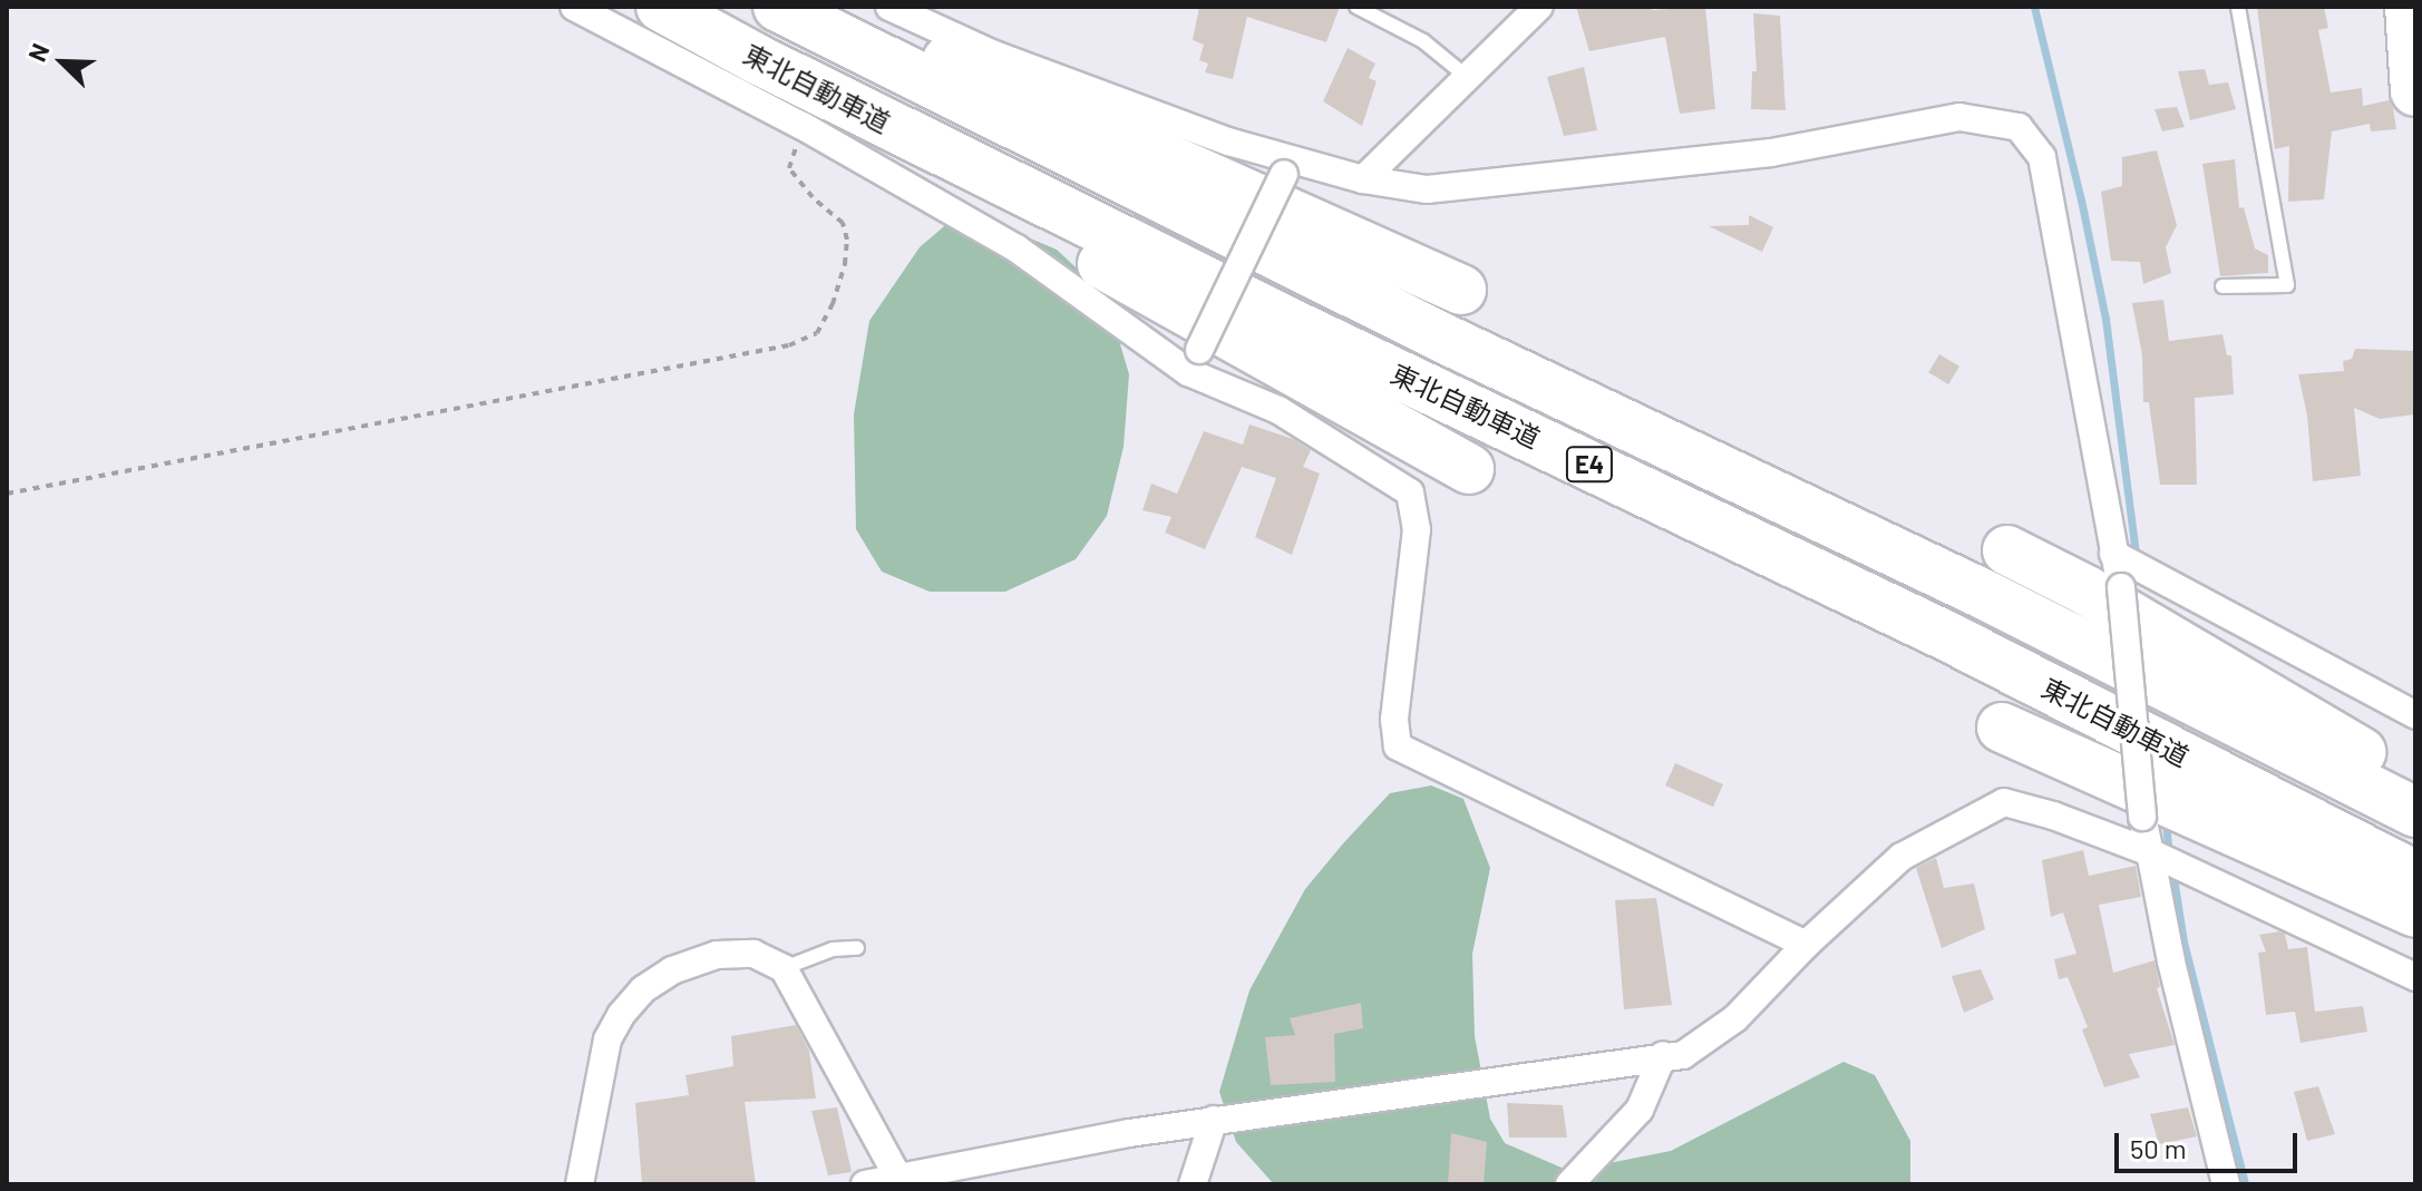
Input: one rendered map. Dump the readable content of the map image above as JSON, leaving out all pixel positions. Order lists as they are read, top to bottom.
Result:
{
  "streets": {
    "highway": ["東北自動車道", "E4"]
  },
  "scale_bar": "50 m",
  "north": "top left"
}
